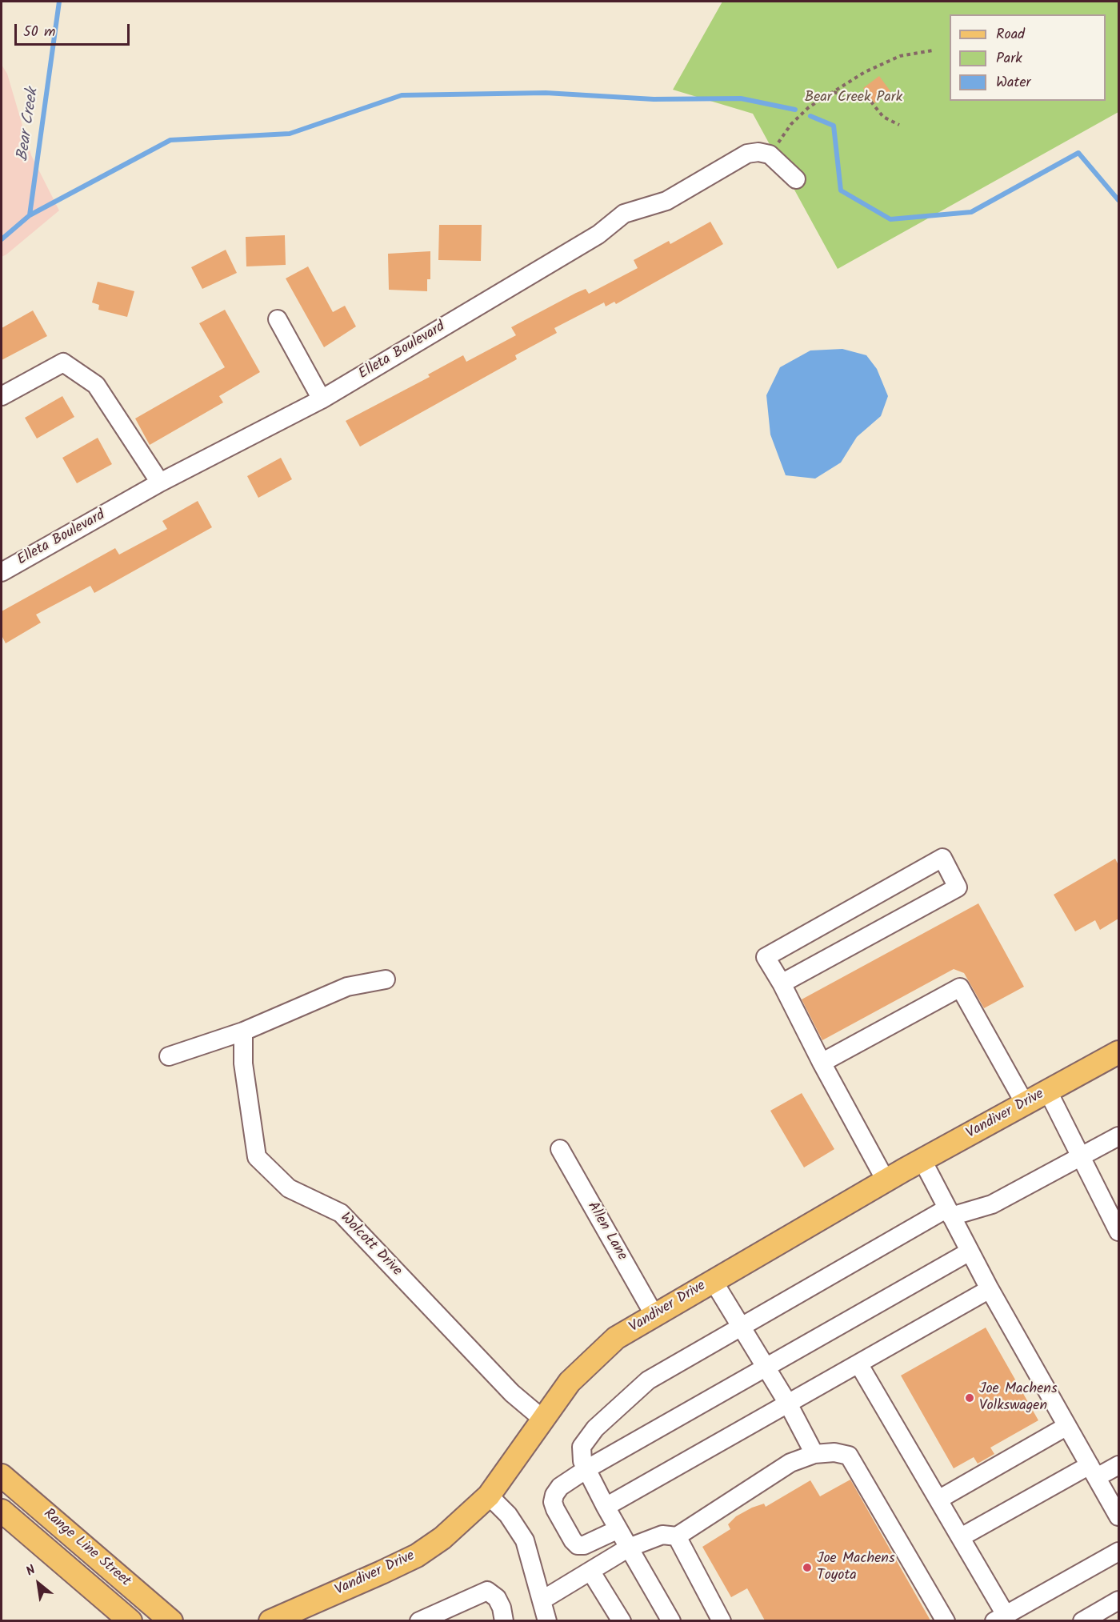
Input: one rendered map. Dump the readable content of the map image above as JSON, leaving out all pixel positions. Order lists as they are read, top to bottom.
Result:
{
  "streets": {
    "main road": ["Vandiver Drive", "Range Line Street"],
    "street": ["Elleta Boulevard", "Allen Lane", "Wolcott Drive"]
  },
  "crossings": [
    ["Vandiver Drive", "Allen Lane"],
    ["Vandiver Drive", "Wolcott Drive"]
  ],
  "water": ["Bear Creek"],
  "parks": ["Bear Creek Park"],
  "places": ["Joe Machens Volkswagen", "Joe Machens Toyota"],
  "legend": ["Road", "Park", "Water"],
  "scale_bar": "50 m",
  "north": "top left"
}
